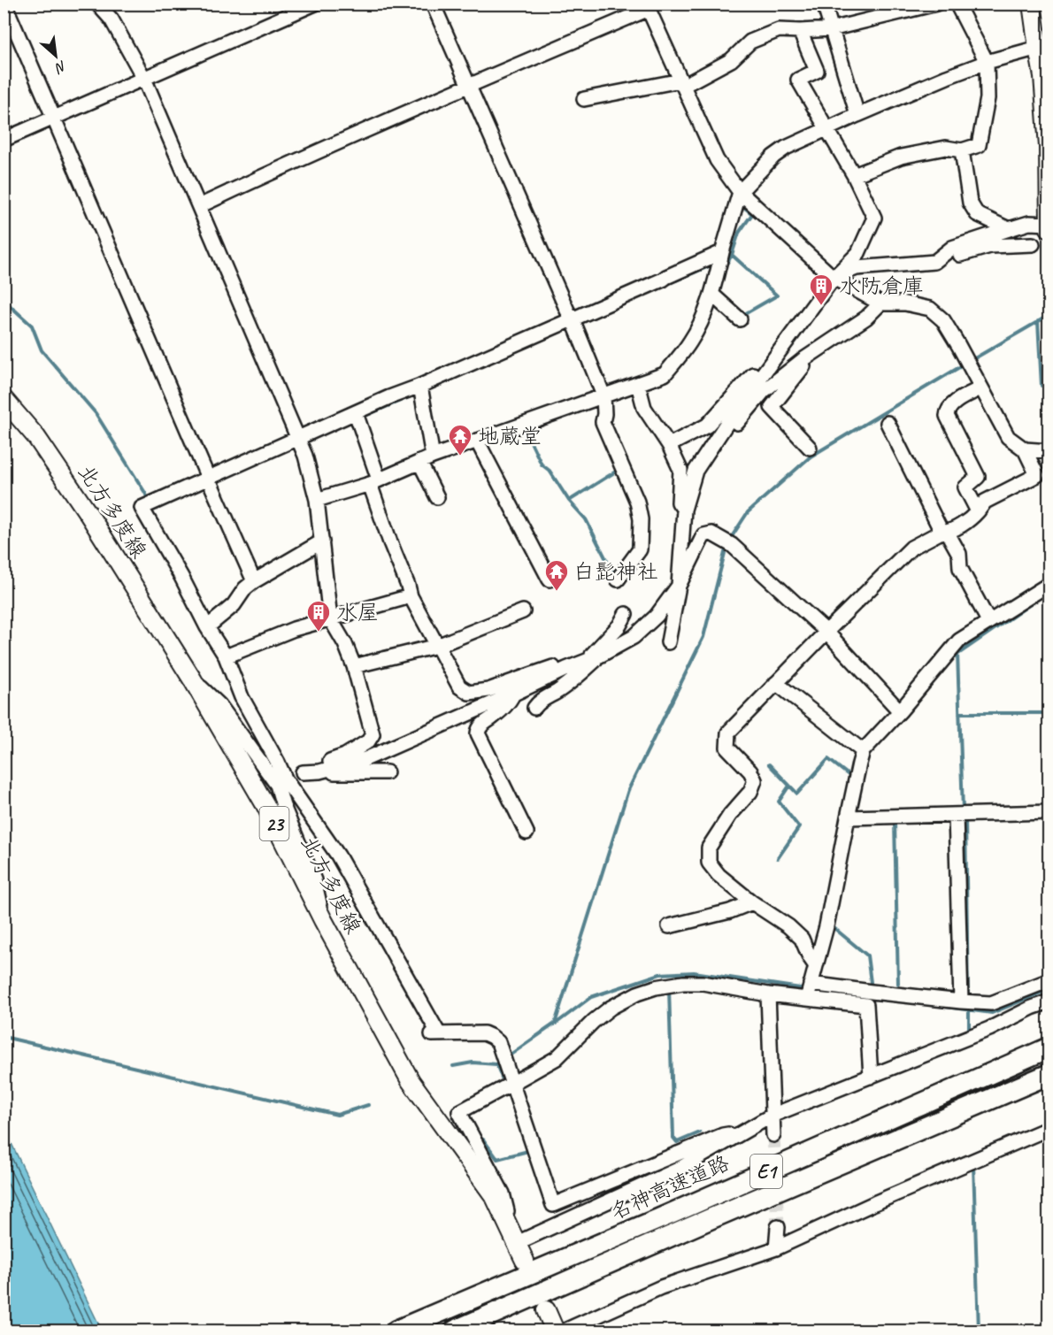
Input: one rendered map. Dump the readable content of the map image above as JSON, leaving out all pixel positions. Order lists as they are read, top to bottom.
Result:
{
  "streets": {
    "highway": ["E1", "名神高速道路"],
    "main road": ["北方多度線", "23"]
  },
  "places": {
    "building": ["水防倉庫", "水屋"],
    "temple": ["地蔵堂", "白髭神社"]
  },
  "north": "bottom right"
}
